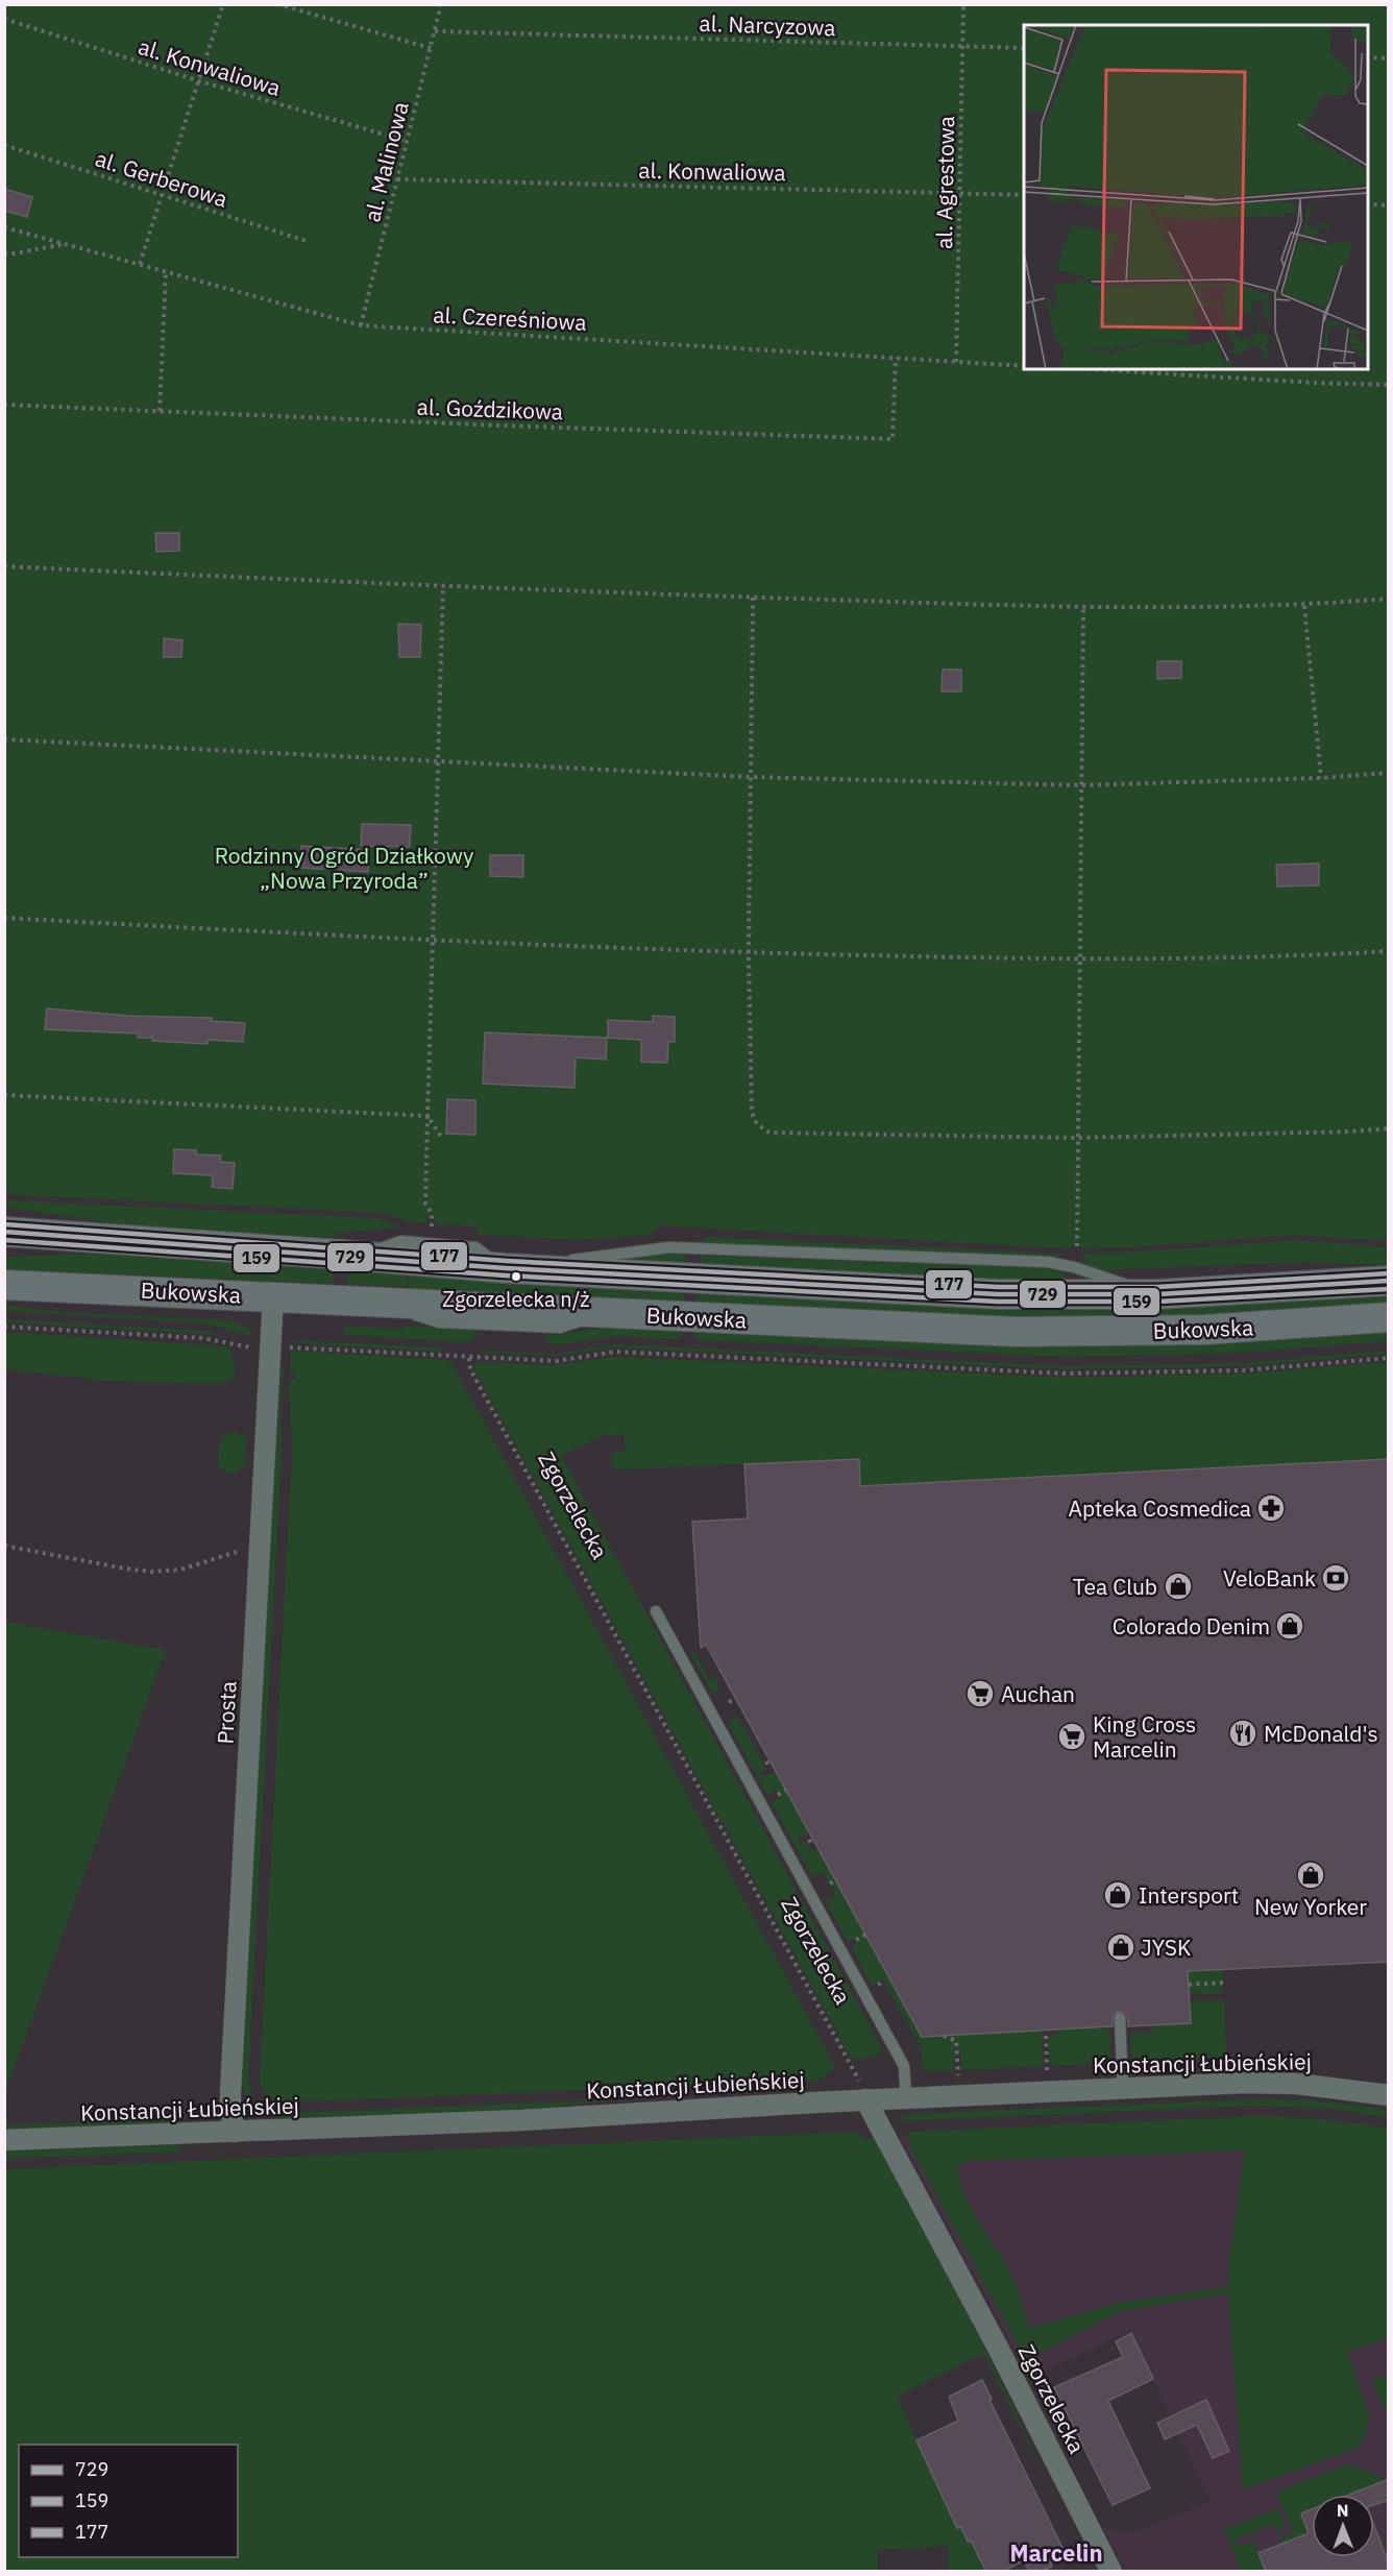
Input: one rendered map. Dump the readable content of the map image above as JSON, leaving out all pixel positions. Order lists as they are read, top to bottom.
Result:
{
  "streets": {
    "main road": ["Bukowska"],
    "street": ["Zgorzelecka", "Prosta", "Konstancji Łubieńskiej"],
    "path": [
      "al. Narcyzowa",
      "al. Konwaliowa",
      "al. Malinowa",
      "al. Gerberowa",
      "al. Agrestowa",
      "al. Czereśniowa",
      "al. Goździkowa"
    ]
  },
  "crossings": [
    ["al. Narcyzowa", "al. Malinowa"],
    ["al. Narcyzowa", "al. Agrestowa"],
    ["al. Konwaliowa", "al. Malinowa"],
    ["al. Konwaliowa", "al. Agrestowa"],
    ["al. Malinowa", "al. Czereśniowa"],
    ["al. Agrestowa", "al. Czereśniowa"],
    ["al. Czereśniowa", "al. Goździkowa"],
    ["Bukowska", "Prosta"],
    ["Zgorzelecka", "Konstancji Łubieńskiej"],
    ["Prosta", "Konstancji Łubieńskiej"]
  ],
  "districts": ["Marcelin"],
  "parks": ["Rodzinny Ogród Działkowy „Nowa Przyroda”"],
  "places": {
    "other": ["Zgorzelecka n/ż"],
    "pharmacy": ["Apteka Cosmedica"],
    "bank": ["VeloBank"],
    "shop": [
      "Tea Club",
      "Colorado Denim",
      "New Yorker",
      "Intersport",
      "JYSK"
    ],
    "supermarket": ["Auchan", "King Cross Marcelin"],
    "restaurant": ["McDonald's"]
  },
  "lines": ["transit line 177", "transit line 729", "transit line 159"],
  "legend": ["729", "159", "177"],
  "north": "top"
}
